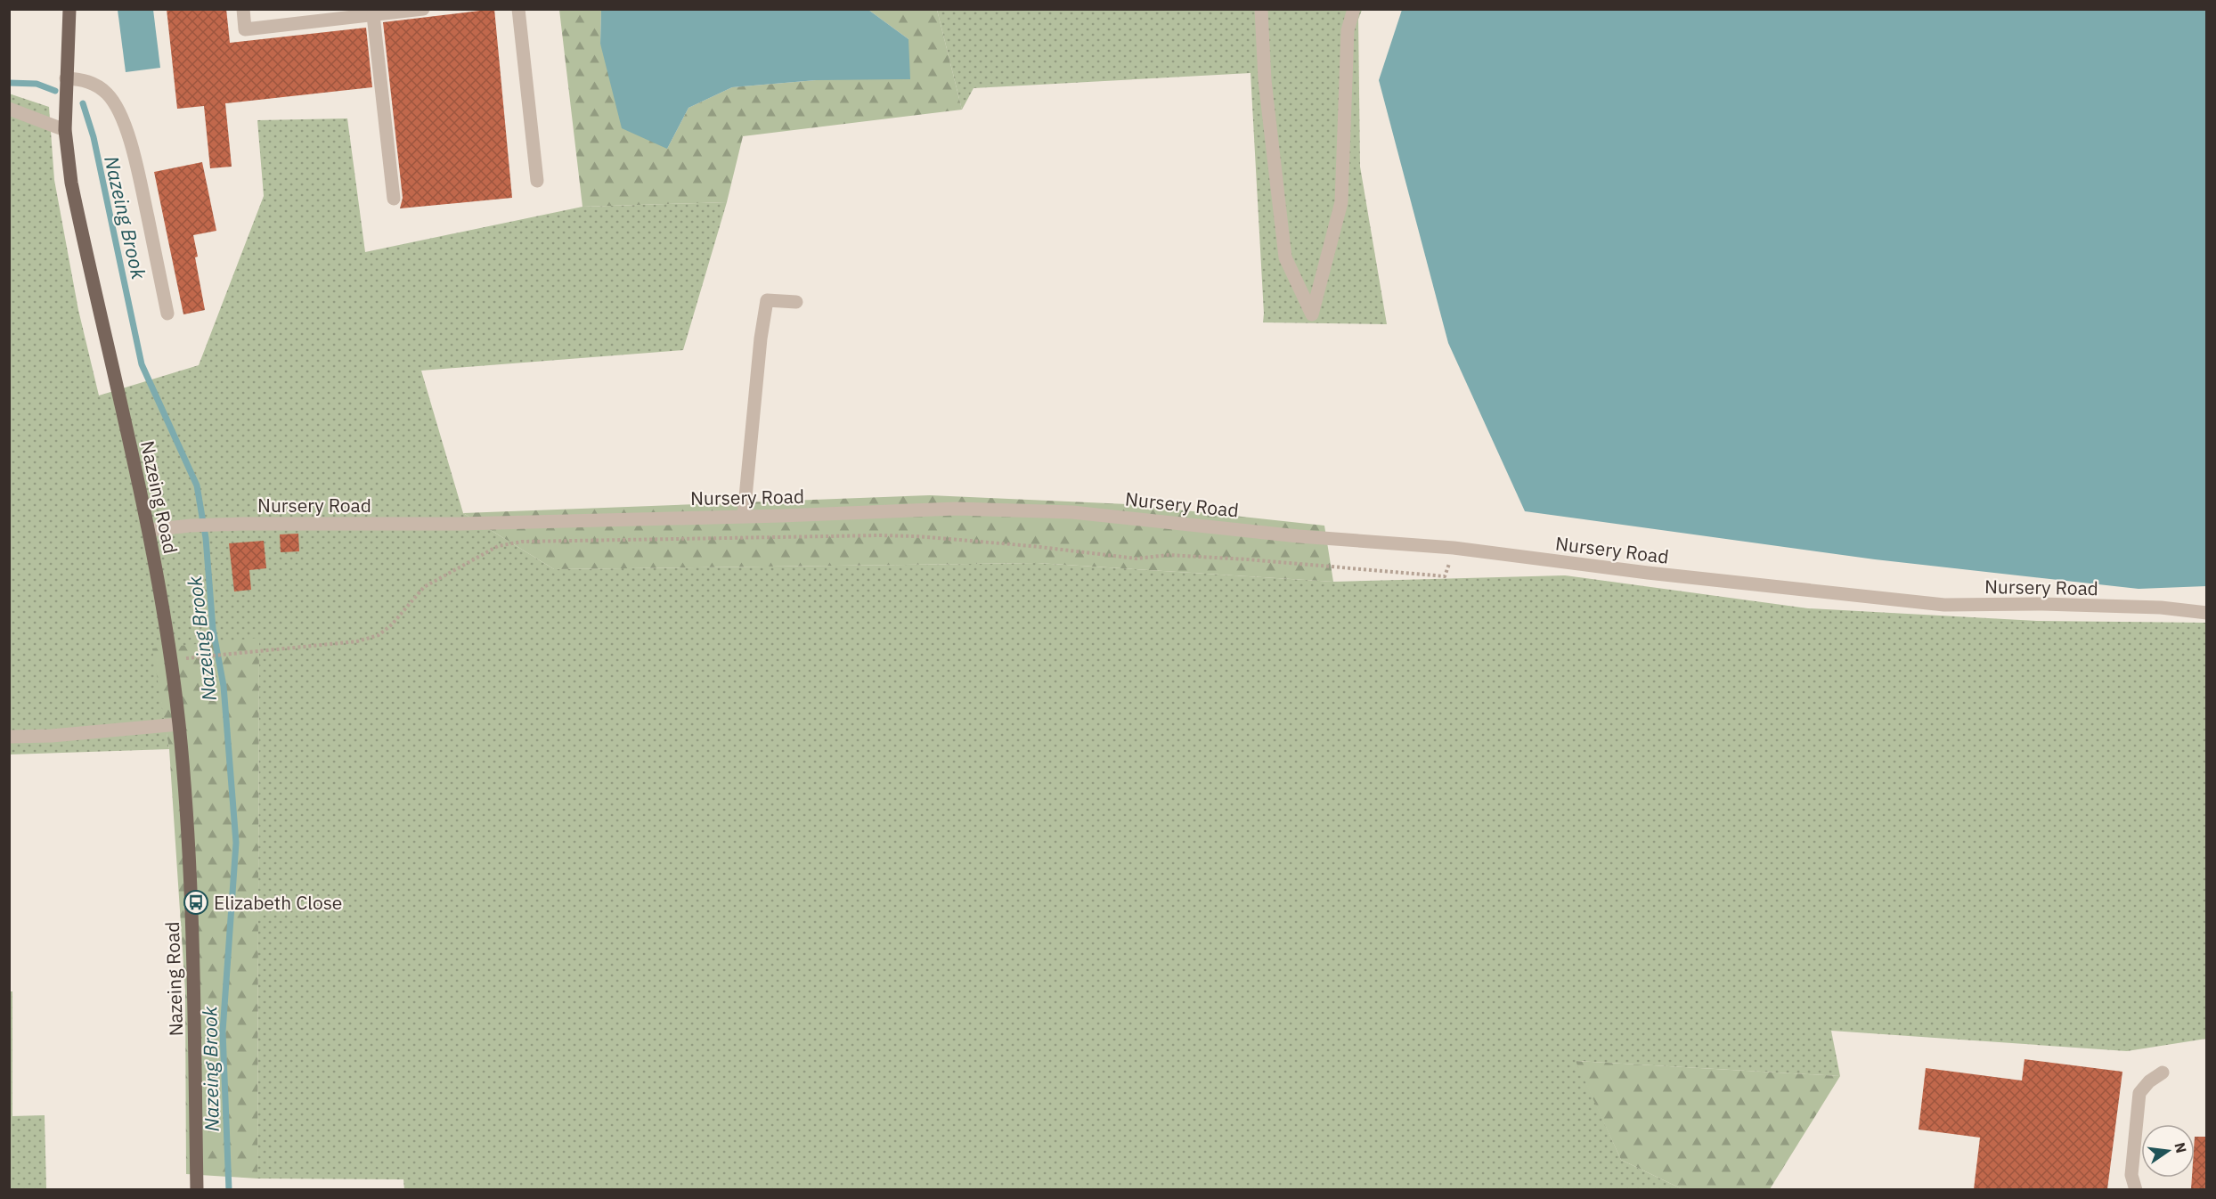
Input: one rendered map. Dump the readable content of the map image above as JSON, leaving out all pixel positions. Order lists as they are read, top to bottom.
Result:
{
  "streets": {
    "main road": ["Nazeing Road"],
    "lane": ["Nursery Road"]
  },
  "crossings": [
    ["Nazeing Road", "Nursery Road"]
  ],
  "water": ["Nazeing Brook"],
  "places": {
    "bus stop": ["Elizabeth Close"]
  },
  "north": "right"
}
